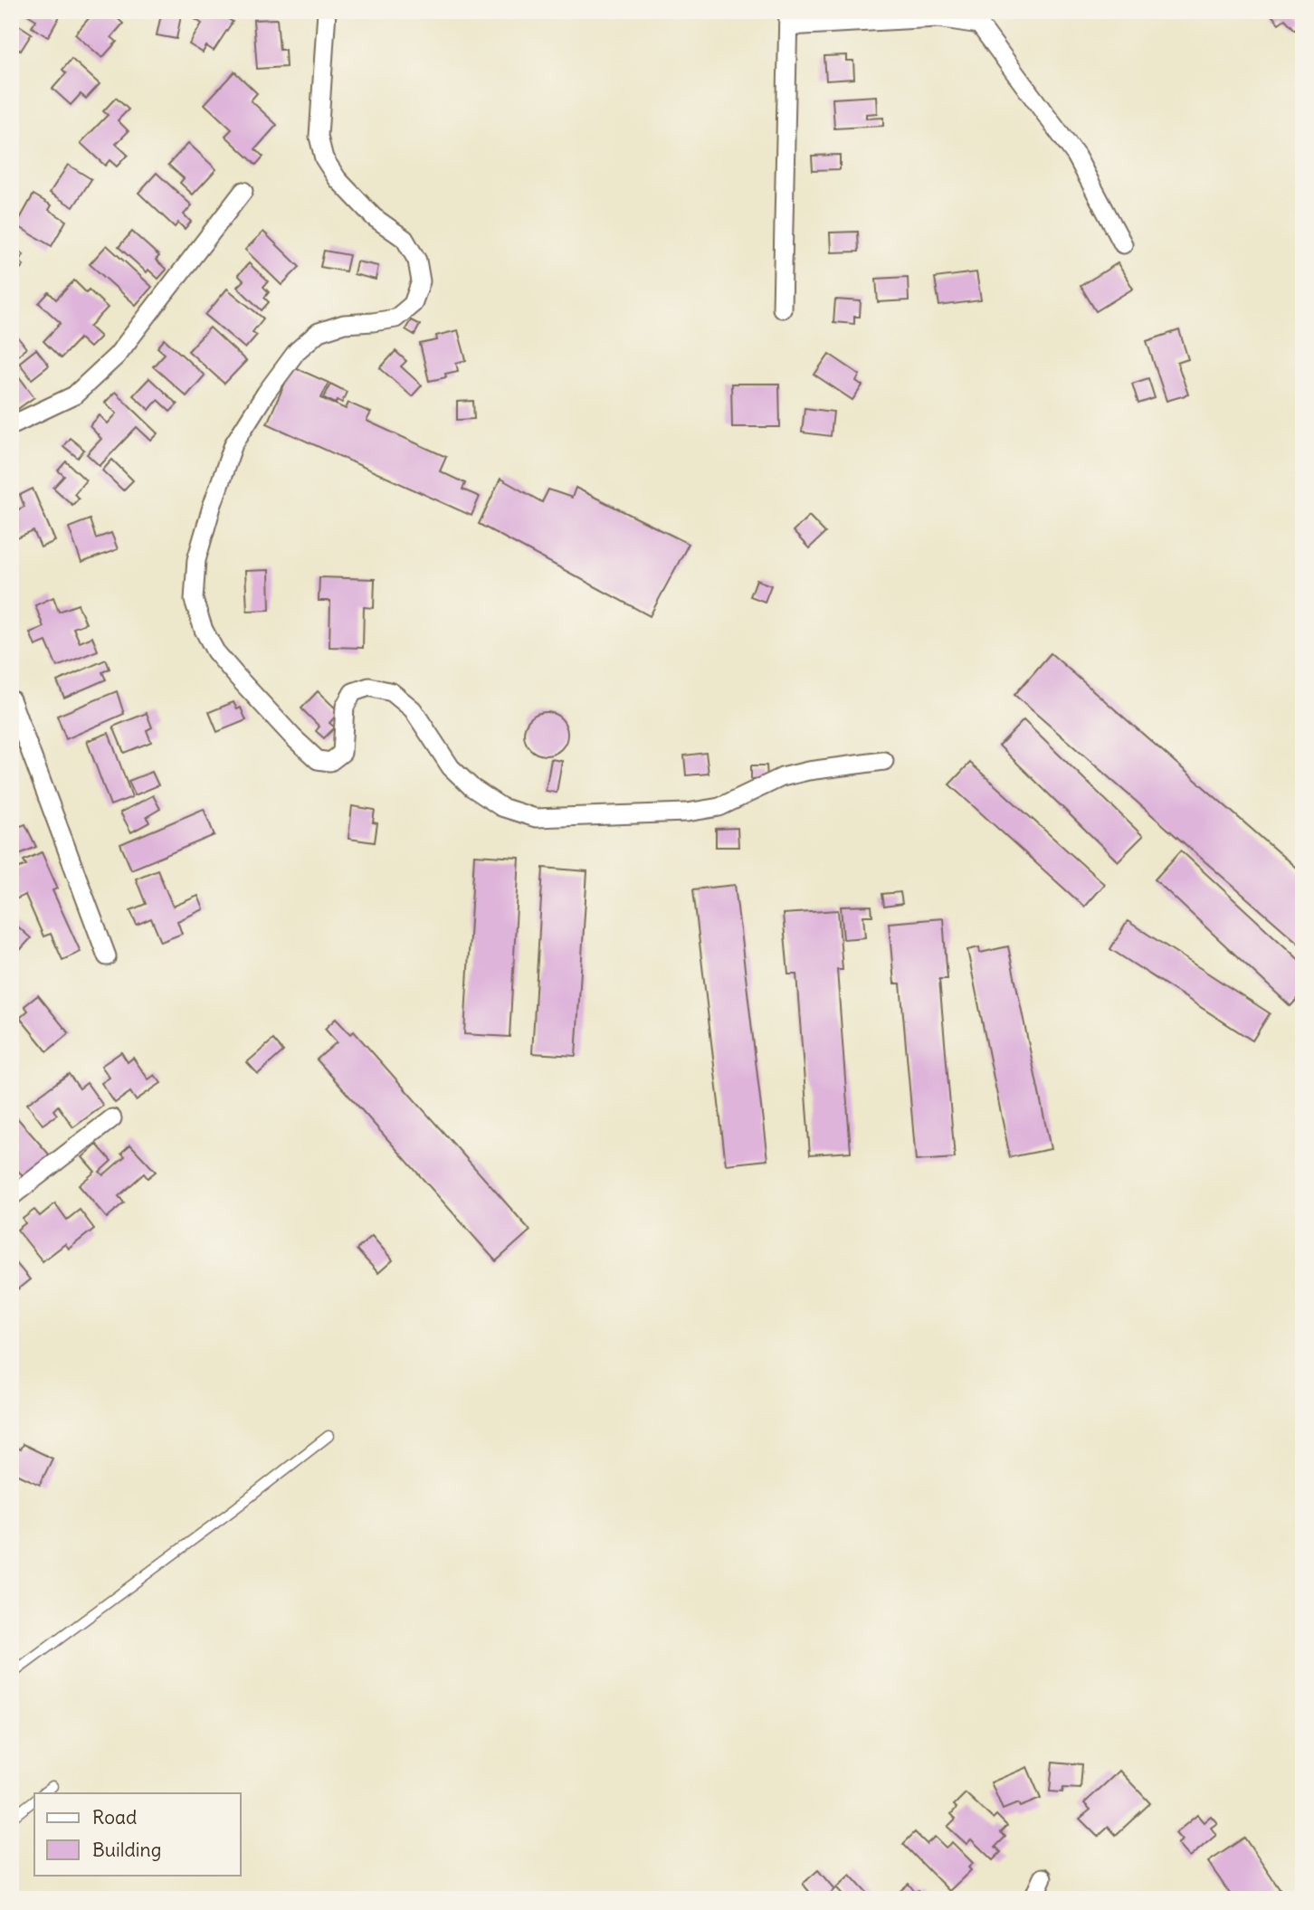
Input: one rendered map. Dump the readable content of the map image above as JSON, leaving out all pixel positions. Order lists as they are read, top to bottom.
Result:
{
  "legend": ["Road", "Building"]
}
